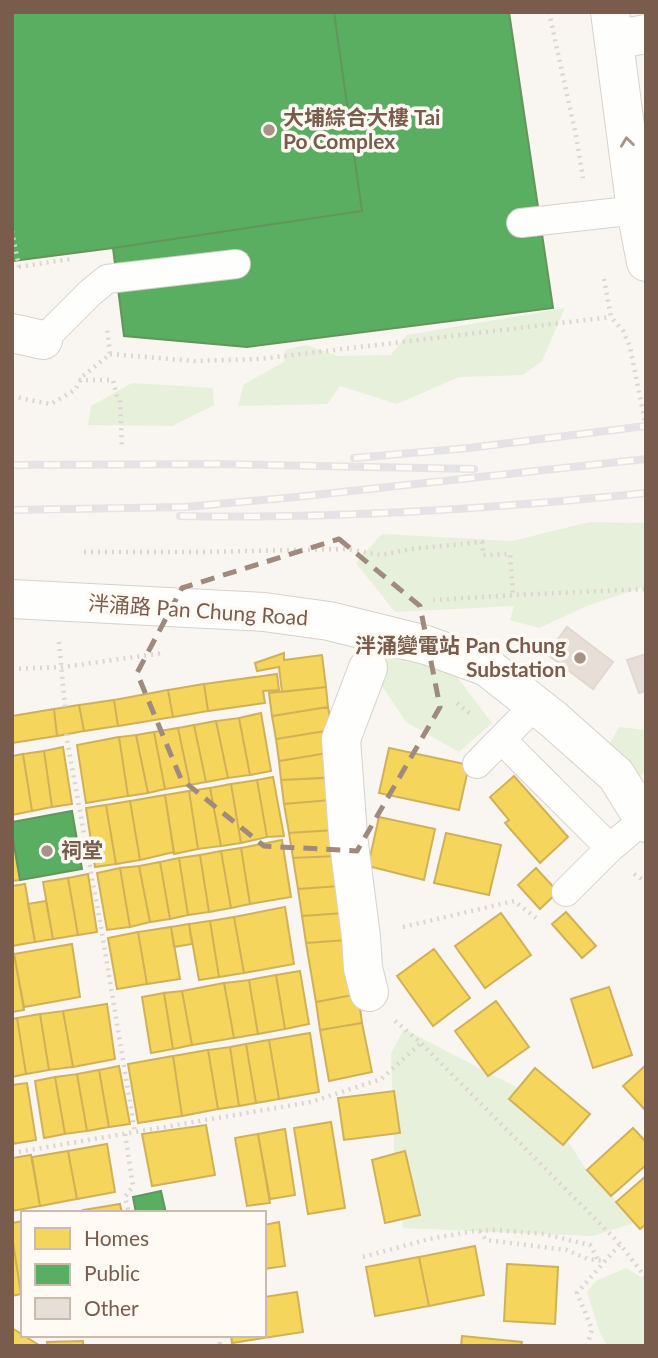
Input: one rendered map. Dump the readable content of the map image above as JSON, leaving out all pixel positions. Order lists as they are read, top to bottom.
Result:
{
  "streets": {
    "street": ["泮涌路 Pan Chung Road"]
  },
  "places": ["大埔綜合大樓 Tai Po Complex", "泮涌變電站 Pan Chung Substation", "祠堂"],
  "legend": ["Homes", "Public", "Other"]
}
